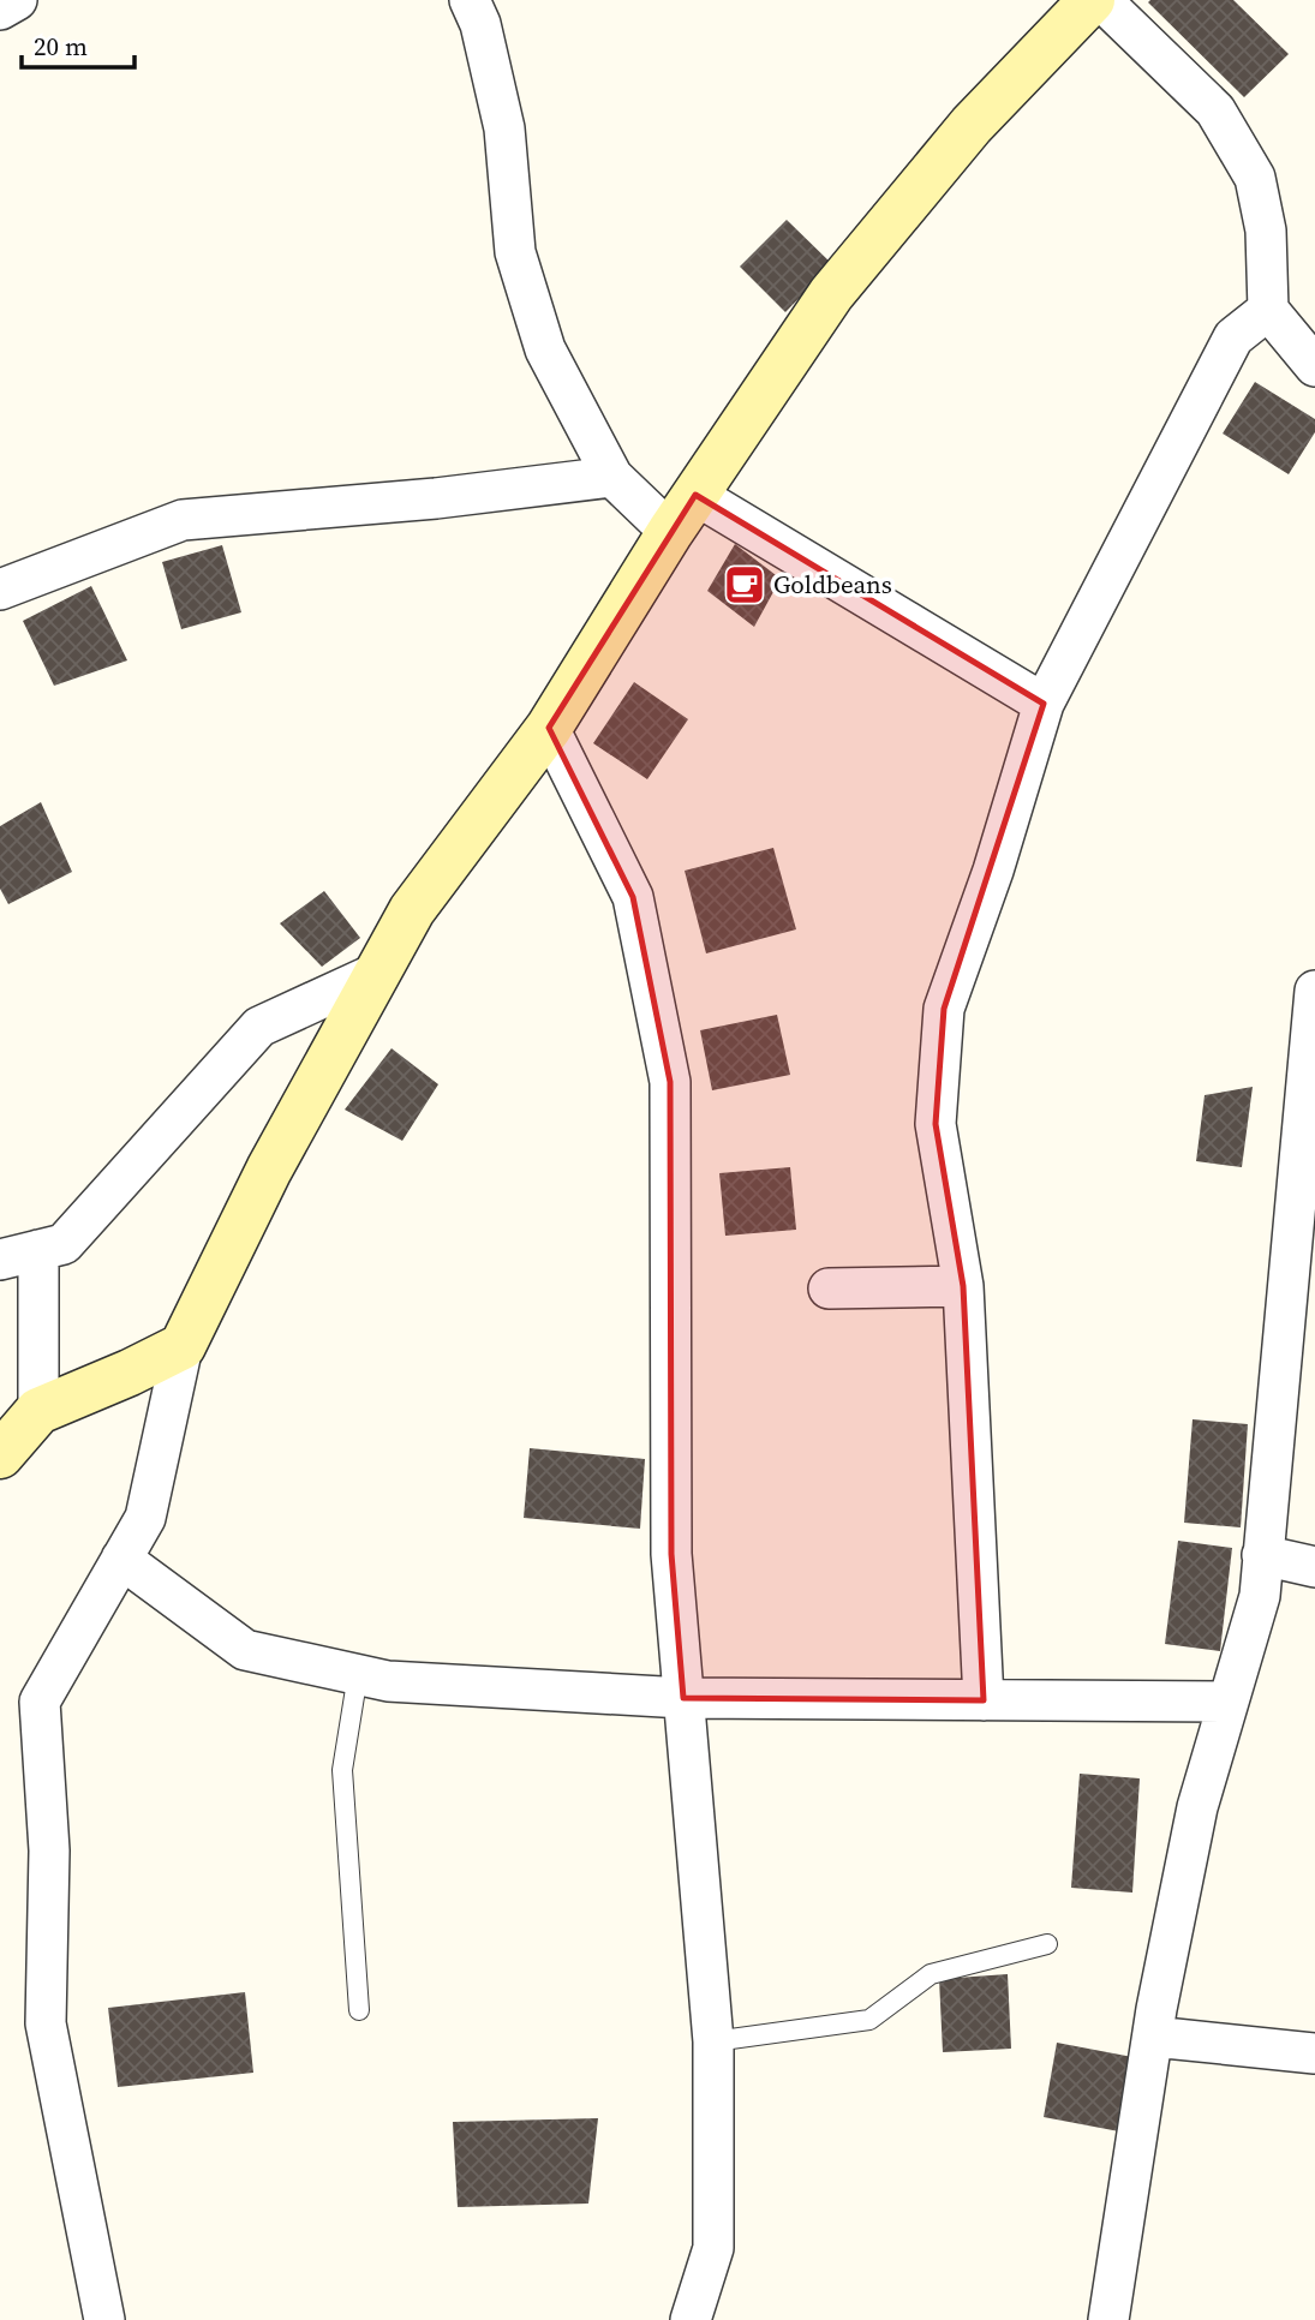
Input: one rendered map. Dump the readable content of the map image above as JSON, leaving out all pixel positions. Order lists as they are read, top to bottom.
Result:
{
  "places": {
    "cafe": ["Goldbeans"]
  },
  "scale_bar": "20 m"
}
